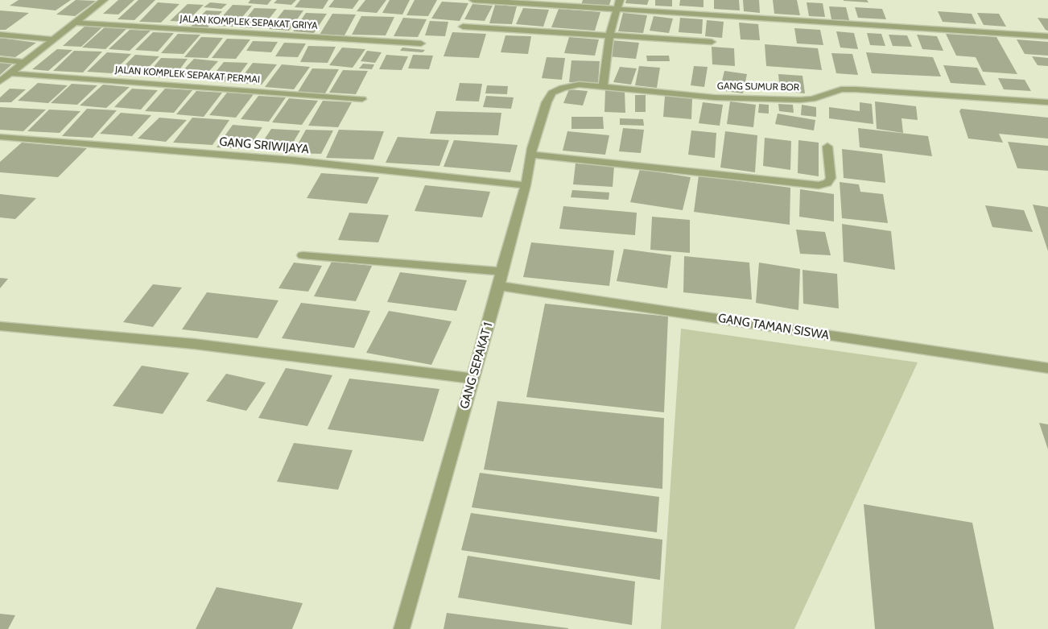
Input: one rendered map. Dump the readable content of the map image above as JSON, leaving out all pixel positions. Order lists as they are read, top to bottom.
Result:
{
  "streets": {
    "street": [
      "JALAN KOMPLEK SEPAKAT GRIYA",
      "JALAN KOMPLEK SEPAKAT PERMAI",
      "GANG SUMUR BOR",
      "GANG SRIWIJAYA",
      "GANG TAMAN SISWA",
      "GANG SEPAKAT 1"
    ]
  },
  "crossings": [
    ["GANG SUMUR BOR", "GANG SEPAKAT 1"],
    ["GANG SRIWIJAYA", "GANG SEPAKAT 1"],
    ["GANG TAMAN SISWA", "GANG SEPAKAT 1"]
  ]
}
